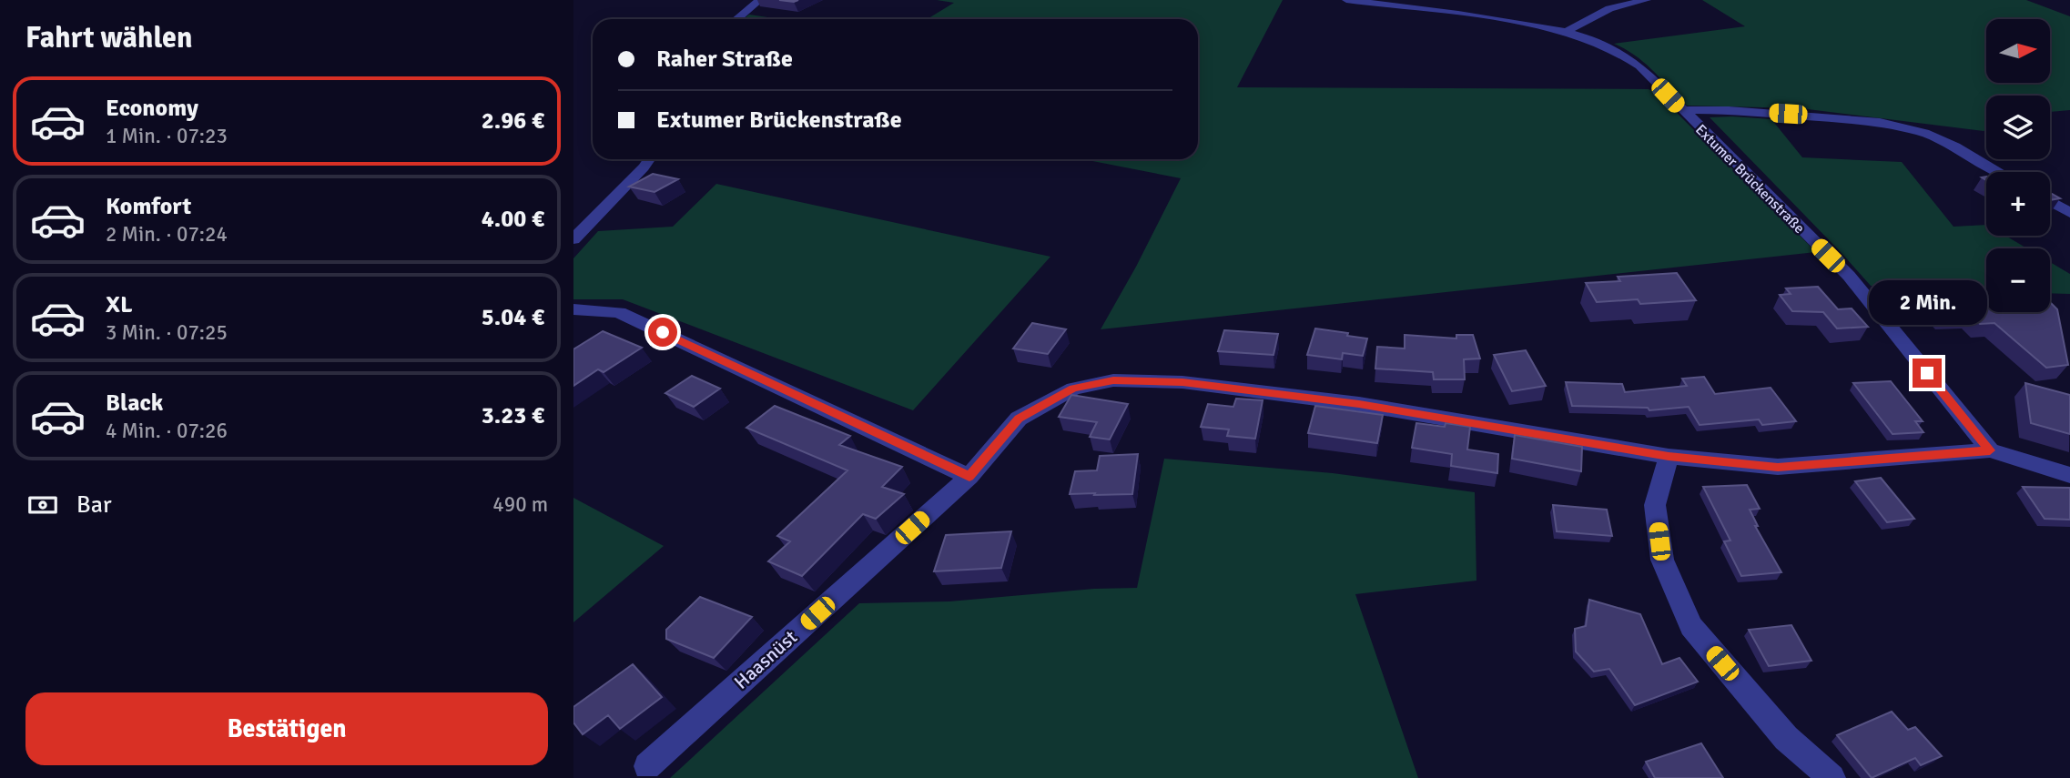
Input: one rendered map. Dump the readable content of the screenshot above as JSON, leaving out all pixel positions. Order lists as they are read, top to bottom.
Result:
{
  "streets": {
    "street": ["Extumer Brückenstraße", "Haasnüst"]
  },
  "crossings": [
    ["Extumer Brückenstraße", "Haasnüst"]
  ],
  "north": "right",
  "page": {
    "heading": "Fahrt wählen",
    "map_buttons": ["+", "−"],
    "banner": ["Raher Straße", "Extumer Brückenstraße"],
    "list": [
      {
        "name": "Economy",
        "note": "1 Min. · 07:23",
        "value": "2.96 €"
      },
      {
        "name": "Komfort",
        "note": "2 Min. · 07:24",
        "value": "4.00 €"
      },
      {
        "name": "XL",
        "note": "3 Min. · 07:25",
        "value": "5.04 €"
      },
      {
        "name": "Black",
        "note": "4 Min. · 07:26",
        "value": "3.23 €"
      }
    ],
    "bubble": "2 Min.",
    "pay": ["Bar", "490 m"],
    "buttons": "Bestätigen"
  }
}
